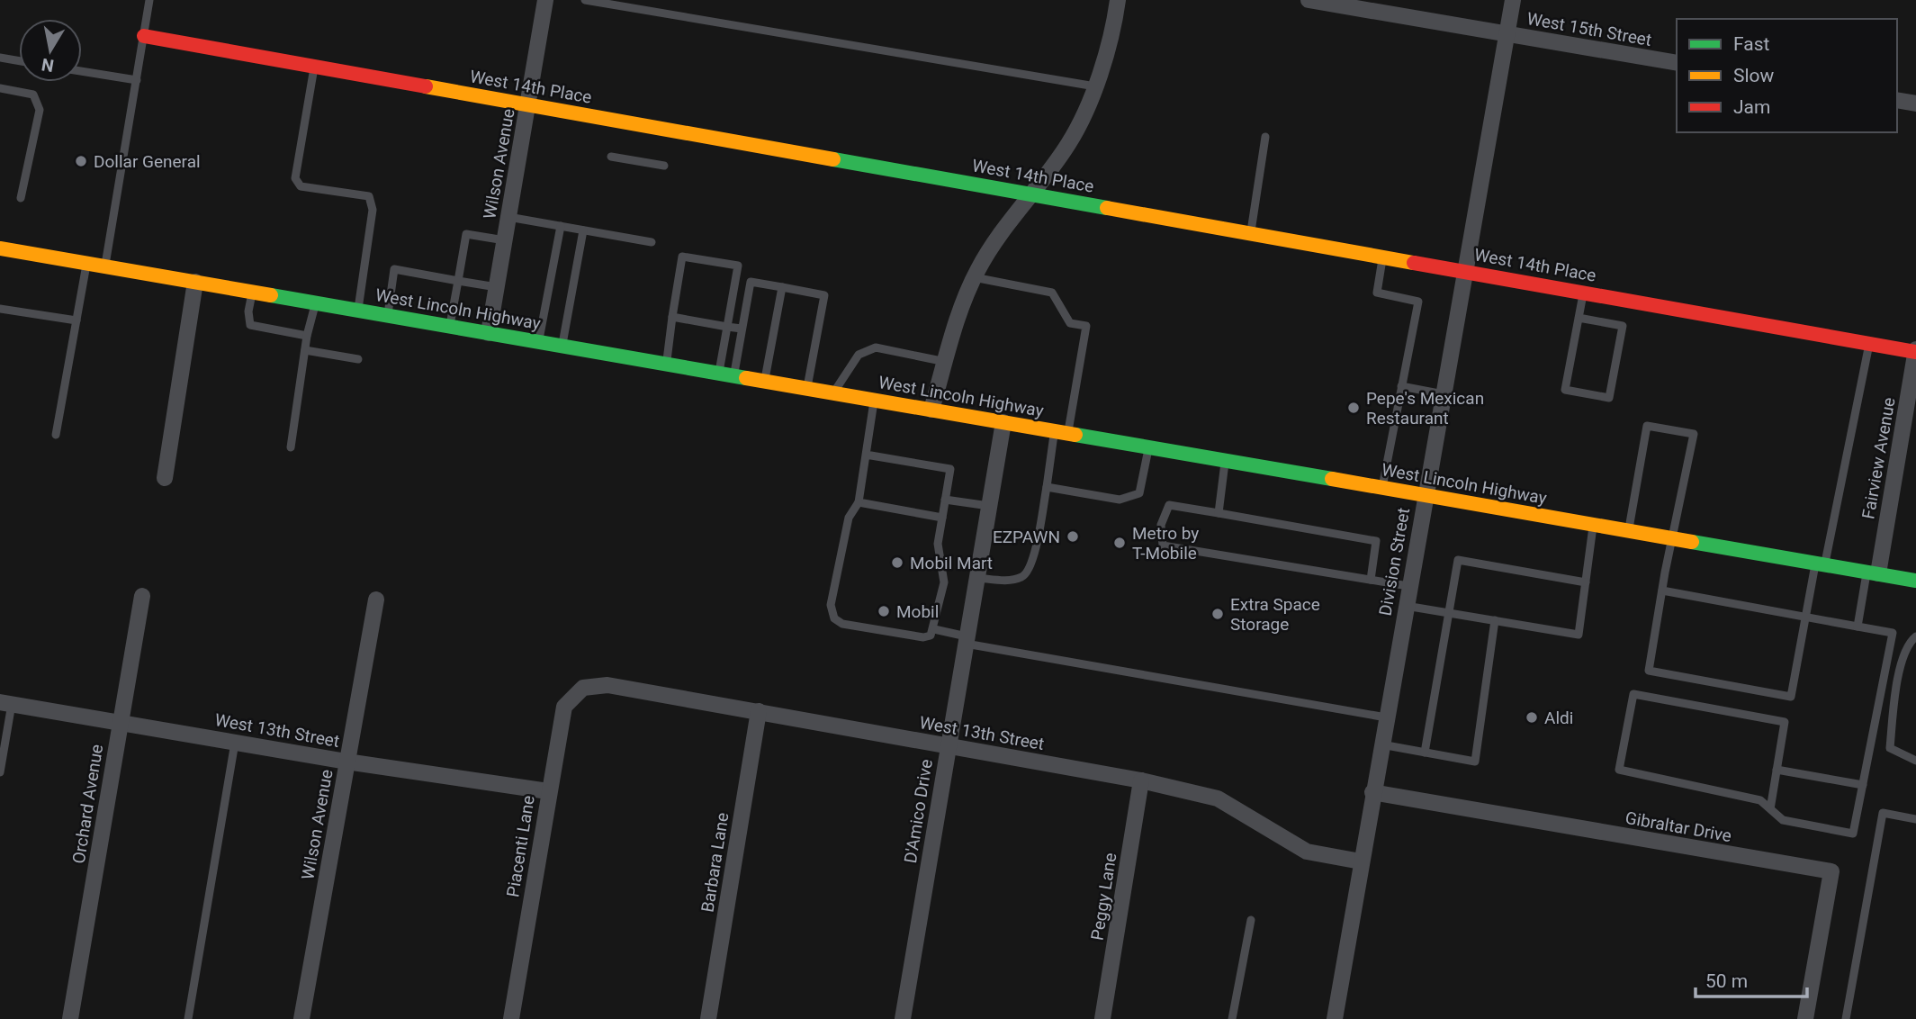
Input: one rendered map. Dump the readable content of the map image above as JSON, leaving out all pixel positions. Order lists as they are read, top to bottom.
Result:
{
  "streets": {
    "main road": ["West 14th Place", "West Lincoln Highway"],
    "street": [
      "West 15th Street",
      "Wilson Avenue",
      "Fairview Avenue",
      "Division Street",
      "West 13th Street",
      "Orchard Avenue",
      "D'Amico Drive",
      "Gibraltar Drive",
      "Piacenti Lane",
      "Barbara Lane",
      "Peggy Lane"
    ]
  },
  "crossings": [
    ["West 15th Street", "Division Street"],
    ["West 14th Place", "Wilson Avenue"],
    ["West 14th Place", "Fairview Avenue"],
    ["West 14th Place", "Division Street"],
    ["Wilson Avenue", "West Lincoln Highway"],
    ["Wilson Avenue", "West 13th Street"],
    ["West Lincoln Highway", "Fairview Avenue"],
    ["West Lincoln Highway", "Division Street"],
    ["West Lincoln Highway", "D'Amico Drive"],
    ["Division Street", "West 13th Street"],
    ["Division Street", "Gibraltar Drive"],
    ["West 13th Street", "Orchard Avenue"],
    ["West 13th Street", "D'Amico Drive"],
    ["West 13th Street", "Piacenti Lane"],
    ["West 13th Street", "Barbara Lane"],
    ["West 13th Street", "Peggy Lane"]
  ],
  "places": [
    "Dollar General",
    "Pepe's Mexican Restaurant",
    "EZPAWN",
    "Metro by T-Mobile",
    "Mobil Mart",
    "Mobil",
    "Extra Space Storage",
    "Aldi"
  ],
  "legend": ["Fast", "Slow", "Jam"],
  "scale_bar": "50 m",
  "north": "bottom"
}
